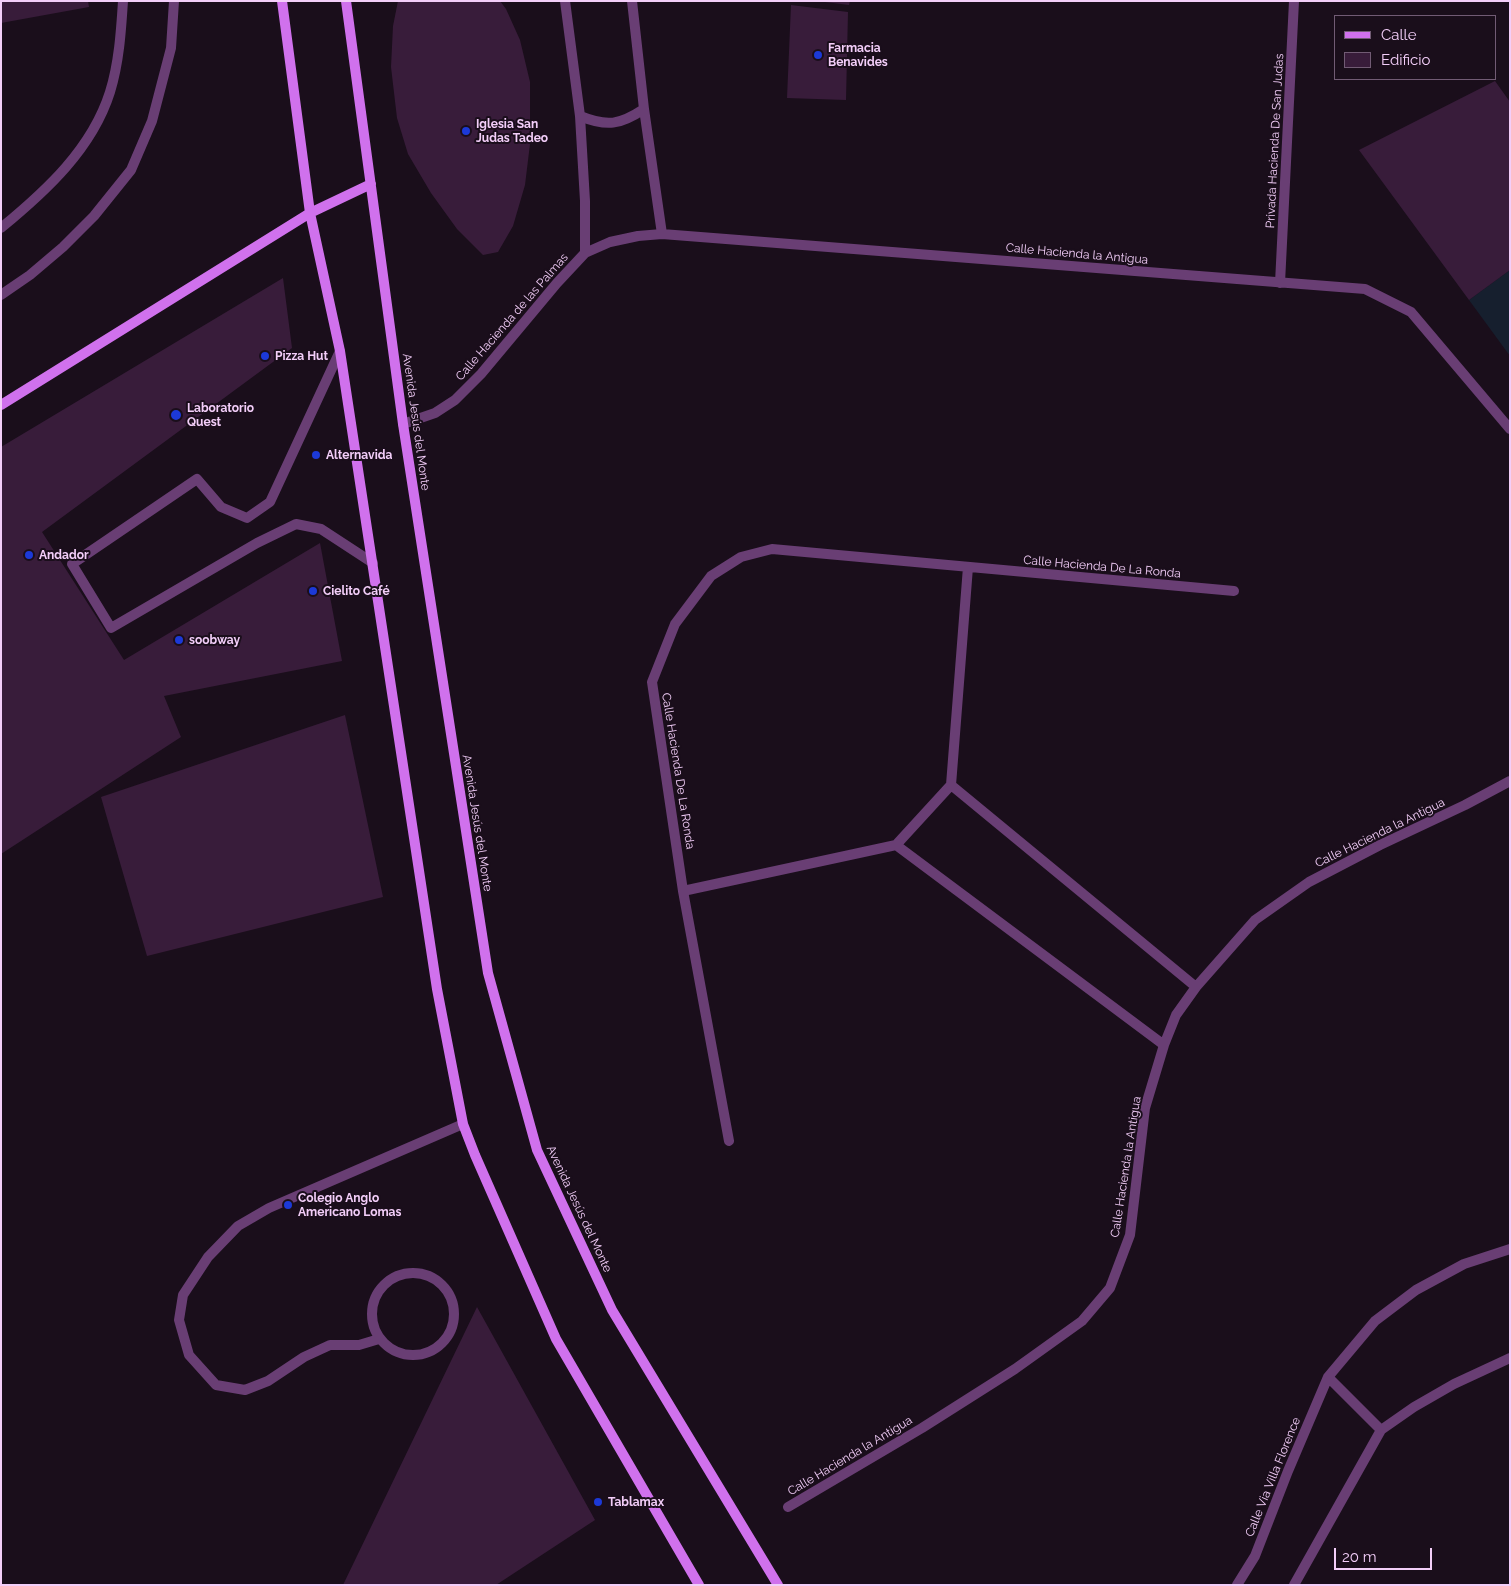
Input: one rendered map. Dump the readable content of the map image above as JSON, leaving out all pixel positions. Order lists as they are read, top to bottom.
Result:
{
  "streets": {
    "main road": ["Avenida Jesús del Monte"],
    "street": [
      "Privada Hacienda De San Judas",
      "Calle Hacienda la Antigua",
      "Calle Hacienda de las Palmas",
      "Calle Hacienda De La Ronda",
      "Calle Via Villa Florence"
    ]
  },
  "crossings": [
    ["Privada Hacienda De San Judas", "Calle Hacienda la Antigua"],
    ["Calle Hacienda la Antigua", "Calle Hacienda de las Palmas"],
    ["Calle Hacienda de las Palmas", "Avenida Jesús del Monte"]
  ],
  "places": [
    "Farmacia Benavides",
    "Iglesia San Judas Tadeo",
    "Pizza Hut",
    "Laboratorio Quest",
    "Alternavida",
    "Andador",
    "Cielito Café",
    "soobway",
    "Colegio Anglo Americano Lomas",
    "Tablamax"
  ],
  "legend": ["Calle", "Edificio"],
  "scale_bar": "20 m"
}
